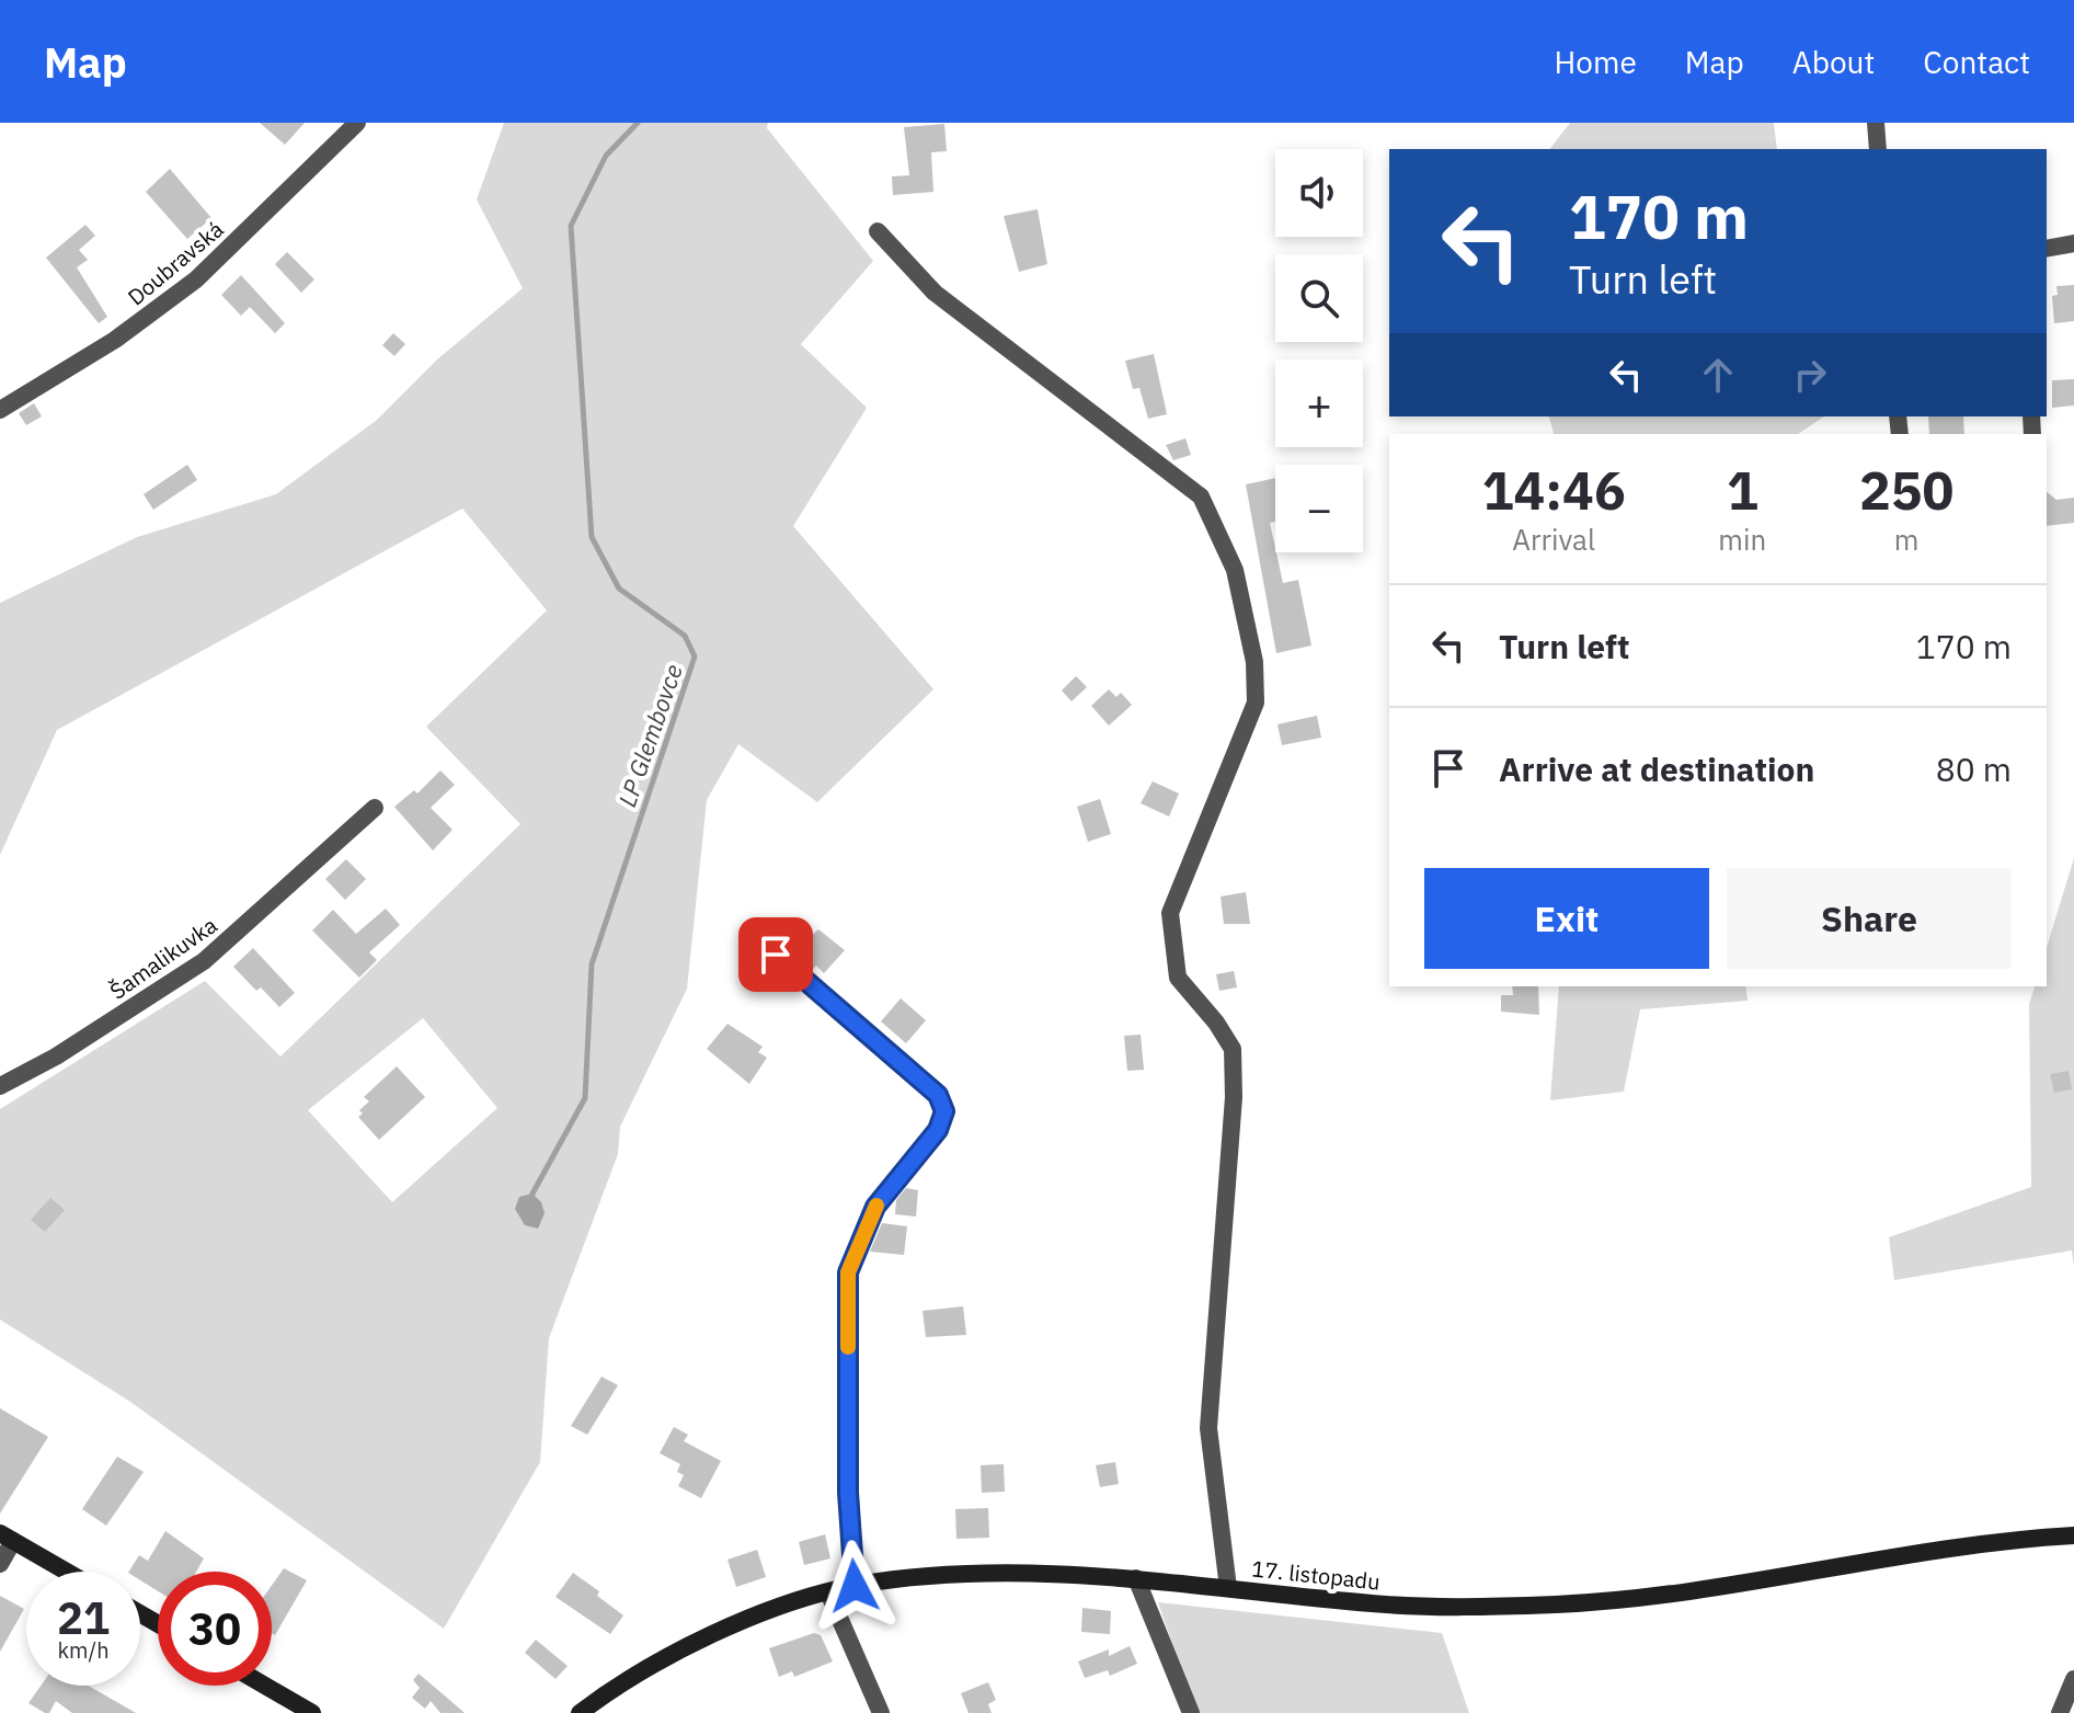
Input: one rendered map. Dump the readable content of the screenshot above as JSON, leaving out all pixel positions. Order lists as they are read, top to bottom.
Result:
{
  "streets": {
    "main road": ["17. listopadu"],
    "street": ["Doubravská", "Šamalikuvka"]
  },
  "water": ["LP Glembovce"],
  "page": {
    "header": "Map",
    "nav": [
      "Home",
      "Map",
      "About",
      "Contact"
    ],
    "map_buttons": ["+", "−"],
    "turn": ["170 m", "Turn left"],
    "eta": [
      "14:46",
      "Arrival",
      "1",
      "min",
      "250",
      "m"
    ],
    "list": [
      {
        "name": "Turn left",
        "value": "170 m"
      },
      {
        "name": "Arrive at destination",
        "value": "80 m"
      }
    ],
    "buttons": ["Exit", "Share"],
    "speed": "21 km/h",
    "limit": "30"
  }
}
